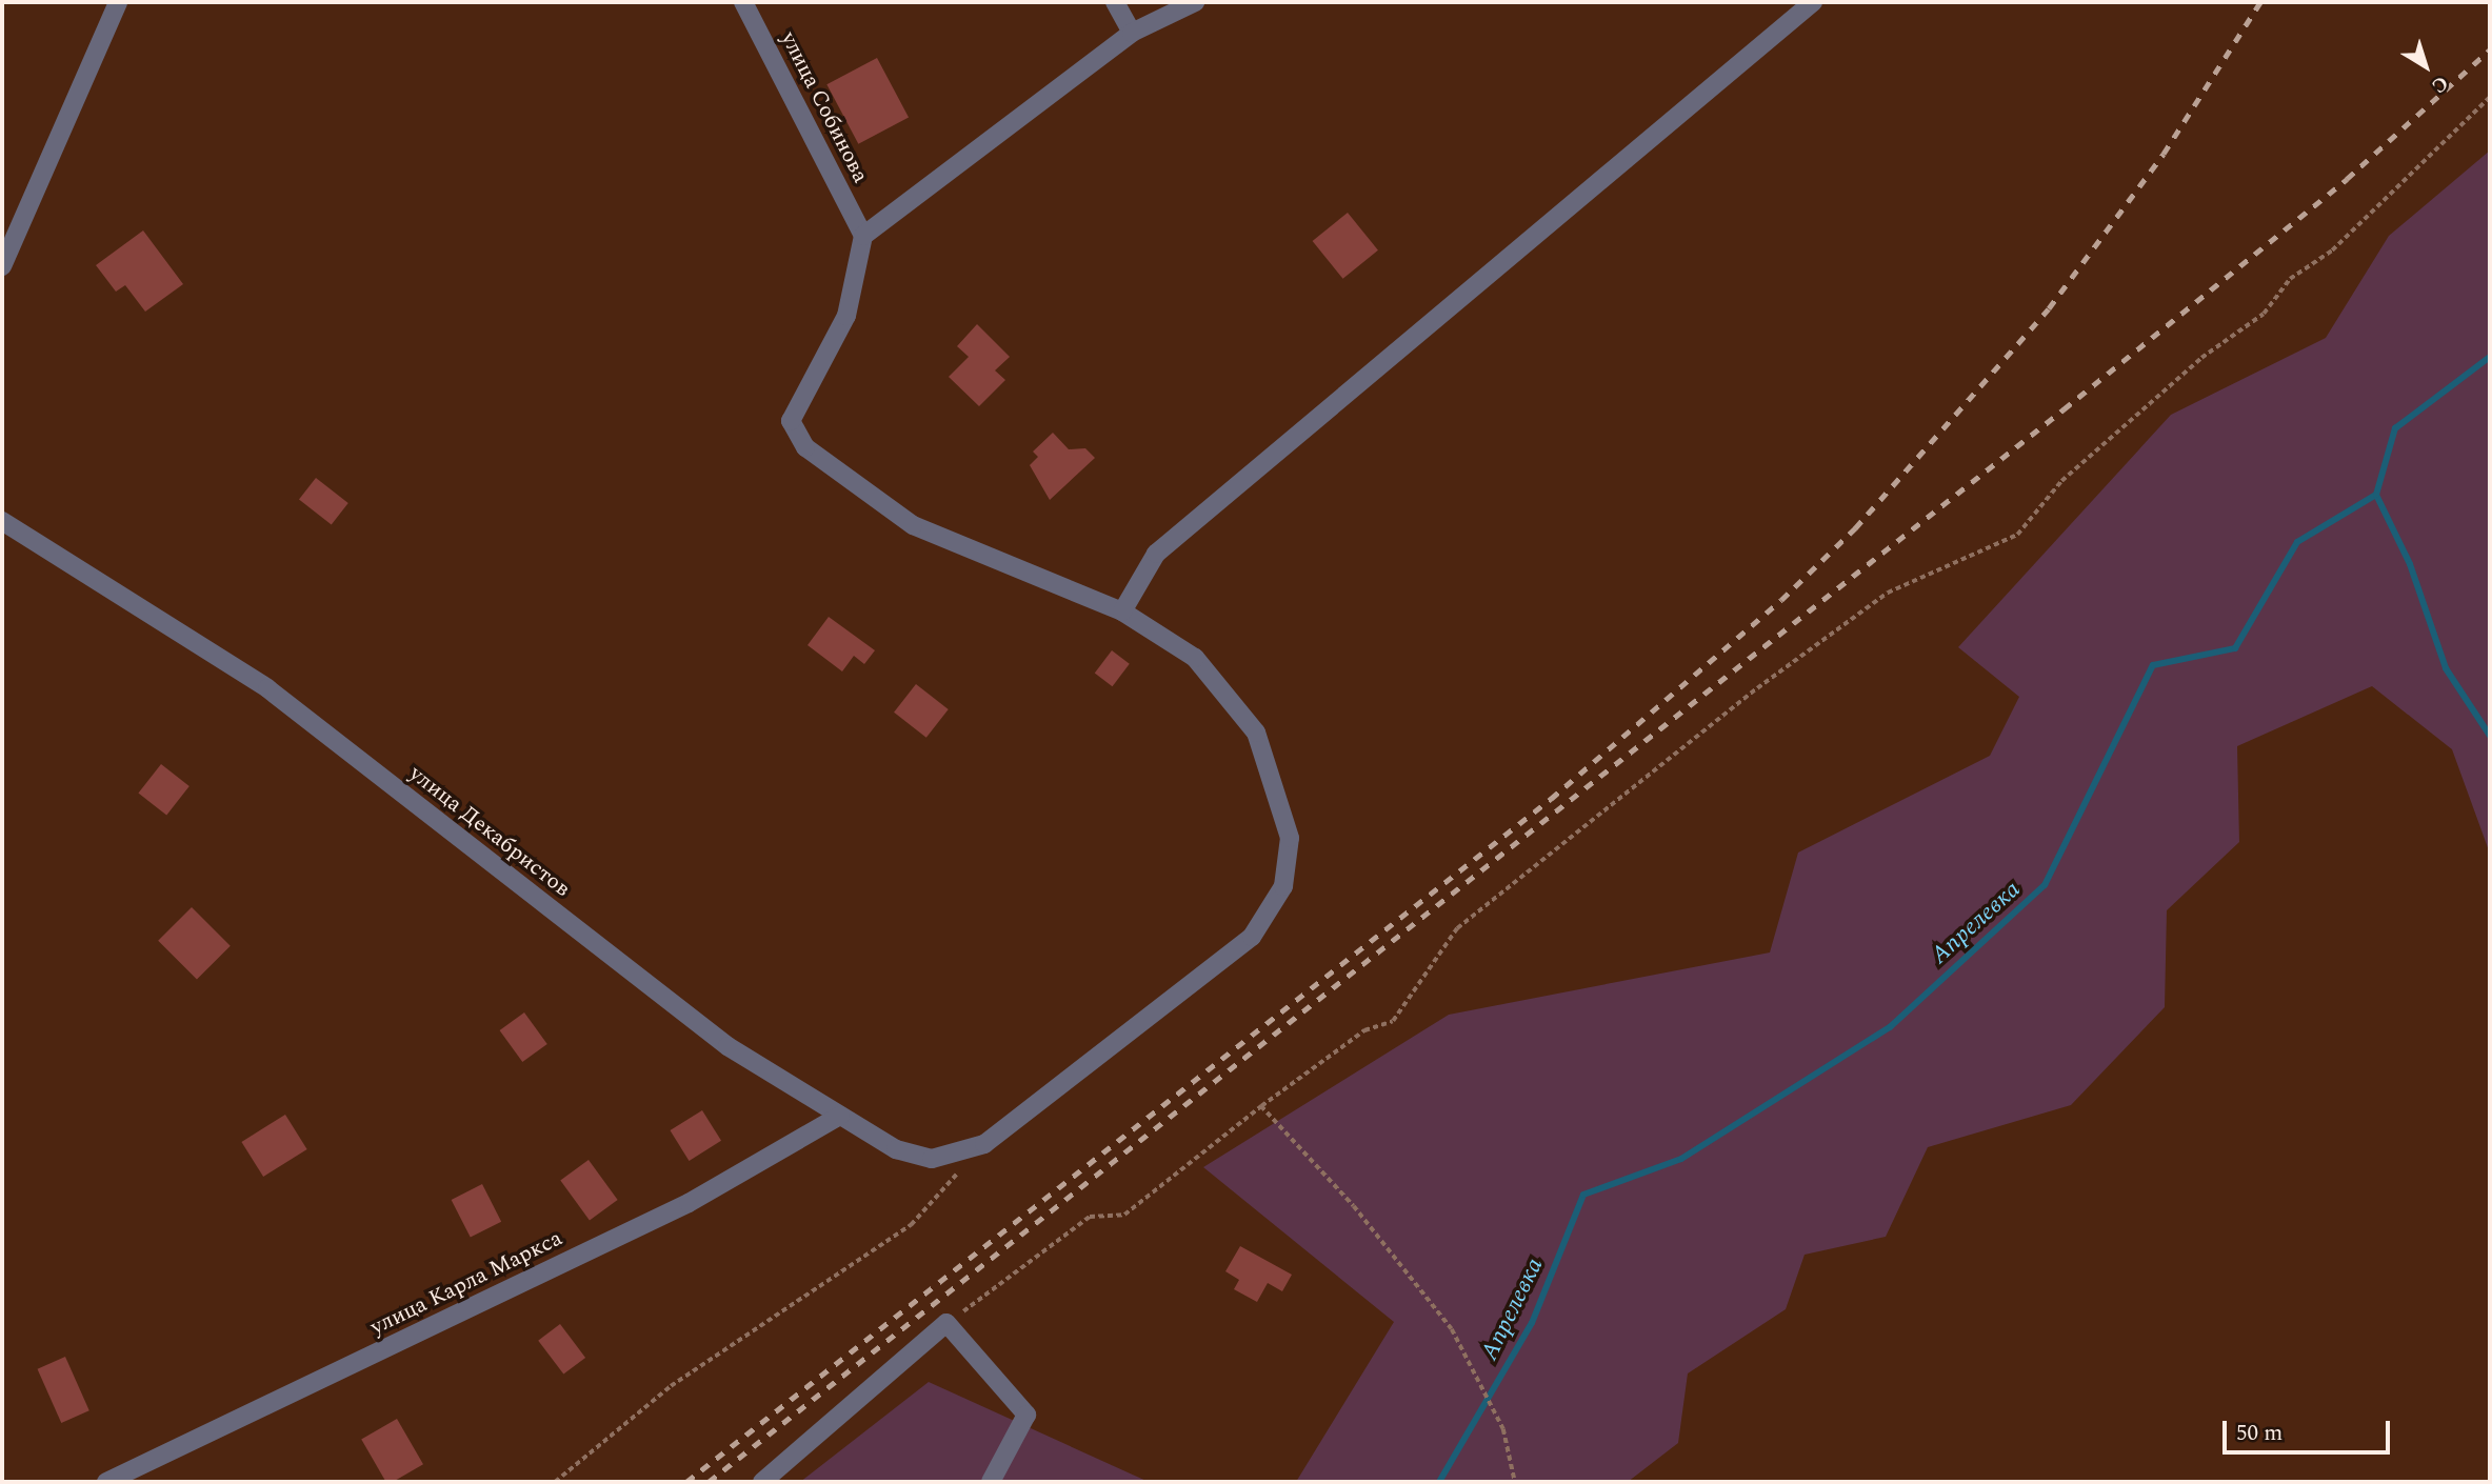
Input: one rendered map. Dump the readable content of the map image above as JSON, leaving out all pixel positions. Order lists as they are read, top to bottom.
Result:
{
  "streets": {
    "street": ["улица Собинова", "улица Декабристов", "улица Карла Маркса"]
  },
  "crossings": [
    ["улица Декабристов", "улица Карла Маркса"]
  ],
  "water": ["Апрелевка"],
  "scale_bar": "50 m",
  "north": "bottom right"
}
